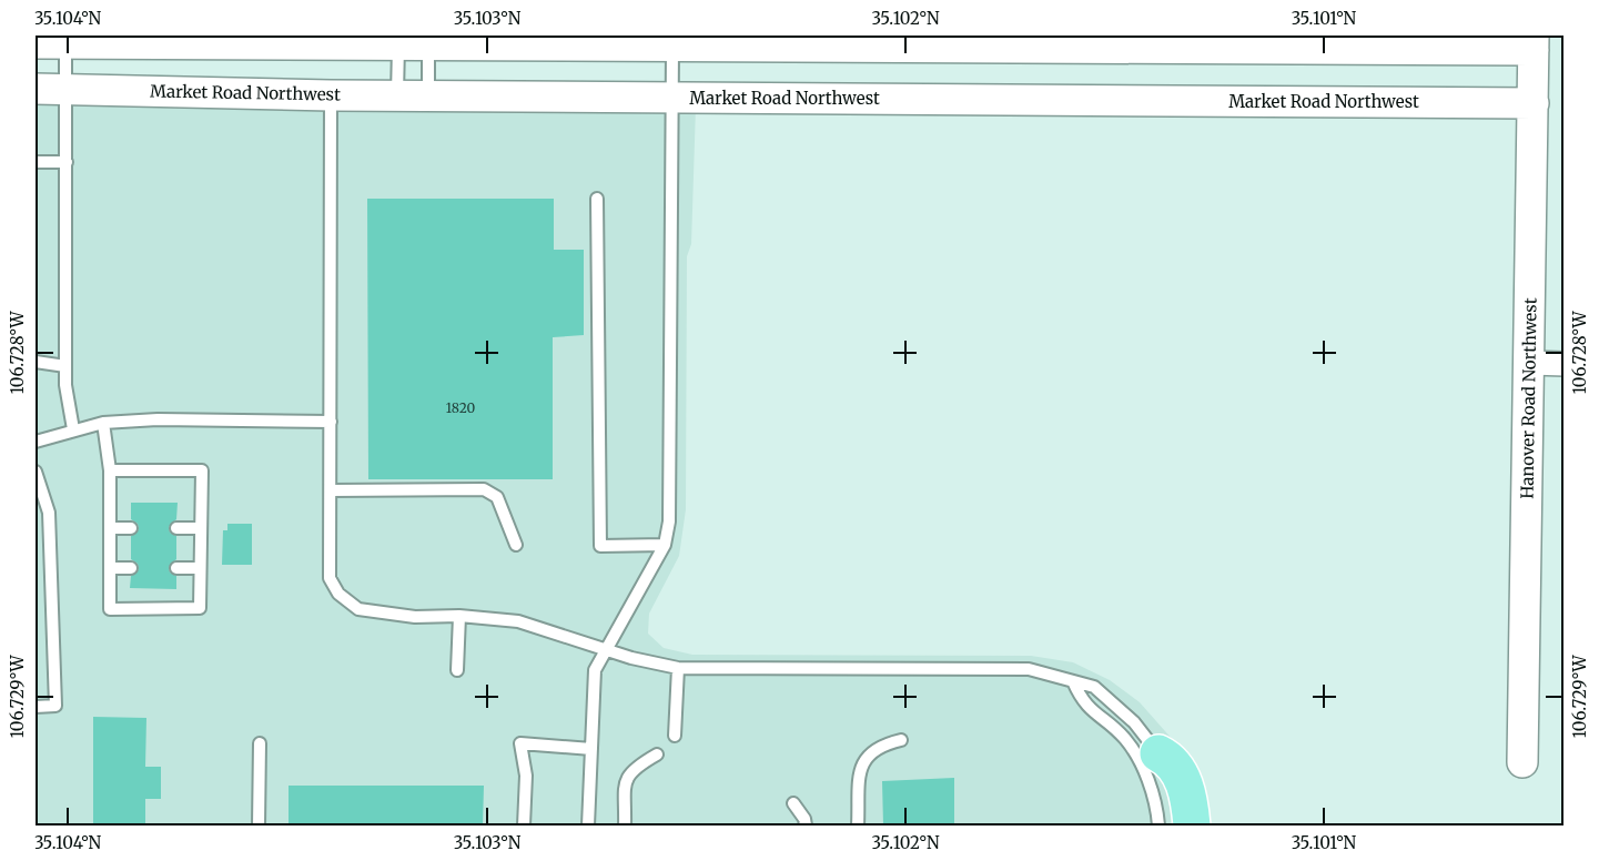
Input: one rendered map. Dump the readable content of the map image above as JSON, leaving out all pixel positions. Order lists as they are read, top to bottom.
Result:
{
  "streets": {
    "street": ["Market Road Northwest", "Hanover Road Northwest"]
  },
  "crossings": [
    ["Market Road Northwest", "Hanover Road Northwest"]
  ],
  "house_numbers": ["1820"],
  "coordinates": [
    "35.104°N",
    "35.103°N",
    "35.102°N",
    "35.101°N",
    "106.728°W",
    "106.729°W"
  ]
}
